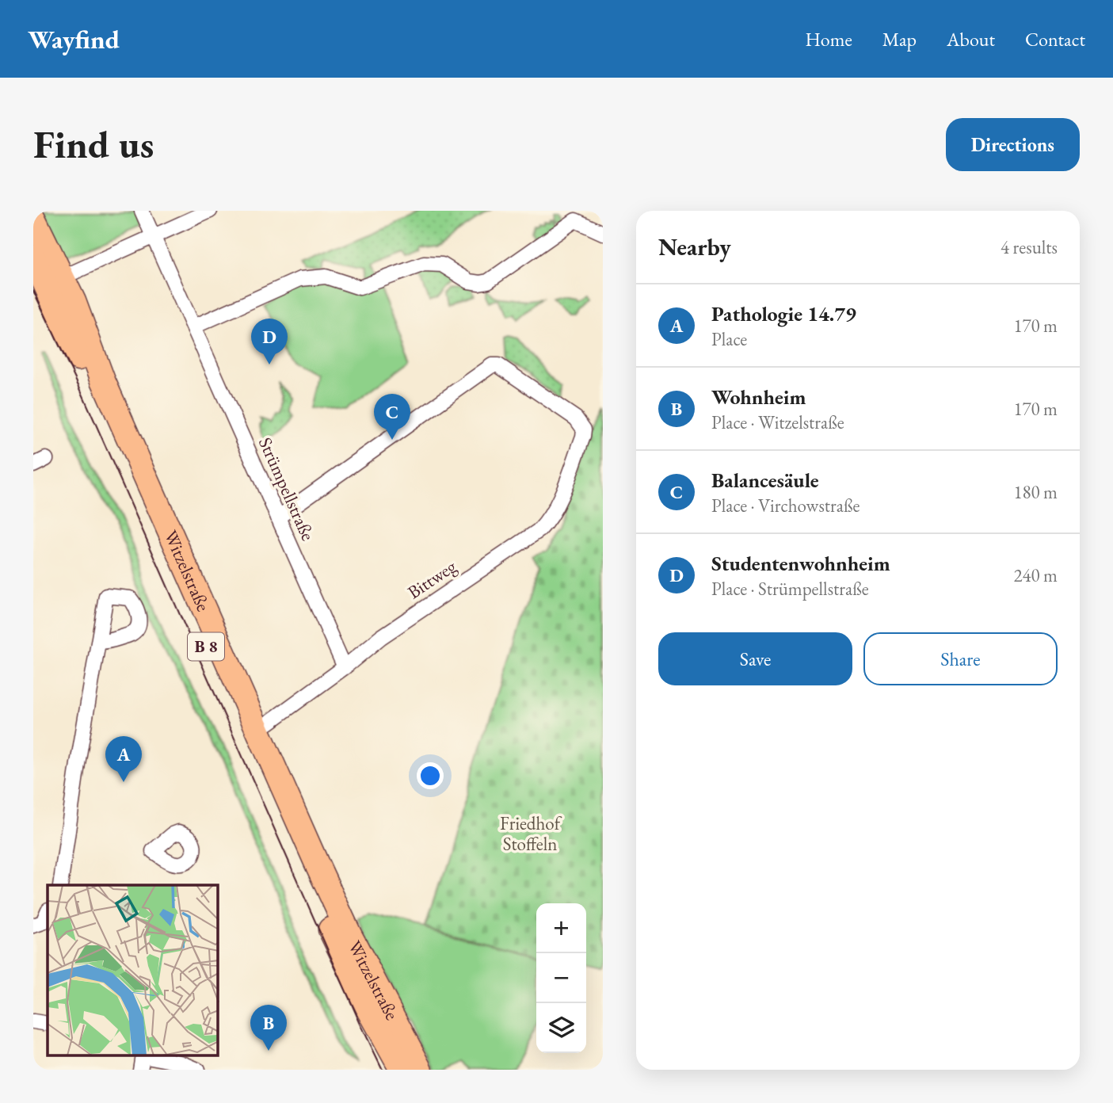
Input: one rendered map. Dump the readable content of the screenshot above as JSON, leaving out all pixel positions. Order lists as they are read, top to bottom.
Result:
{
  "streets": {
    "main road": ["Witzelstraße", "B 8"],
    "street": ["Strümpellstraße", "Bittweg"]
  },
  "crossings": [
    ["Strümpellstraße", "Bittweg"],
    ["Witzelstraße", "Bittweg"]
  ],
  "parks": ["Friedhof Stoffeln"],
  "page": {
    "header": "Wayfind",
    "nav": [
      "Home",
      "Map",
      "About",
      "Contact"
    ],
    "buttons": [
      "Directions",
      ["Save", "Share"]
    ],
    "title": "Find us",
    "heading": ["Nearby", "4 results"],
    "list": [
      {
        "mark": "A",
        "name": "Pathologie 14.79",
        "note": "Place",
        "value": "170 m"
      },
      {
        "mark": "B",
        "name": "Wohnheim",
        "note": "Place · Witzelstraße",
        "value": "170 m"
      },
      {
        "mark": "C",
        "name": "Balancesäule",
        "note": "Place · Virchowstraße",
        "value": "180 m"
      },
      {
        "mark": "D",
        "name": "Studentenwohnheim",
        "note": "Place · Strümpellstraße",
        "value": "240 m"
      }
    ],
    "pins": [
      "D",
      "C",
      "A",
      "B"
    ],
    "map_buttons": ["+", "−"]
  }
}
